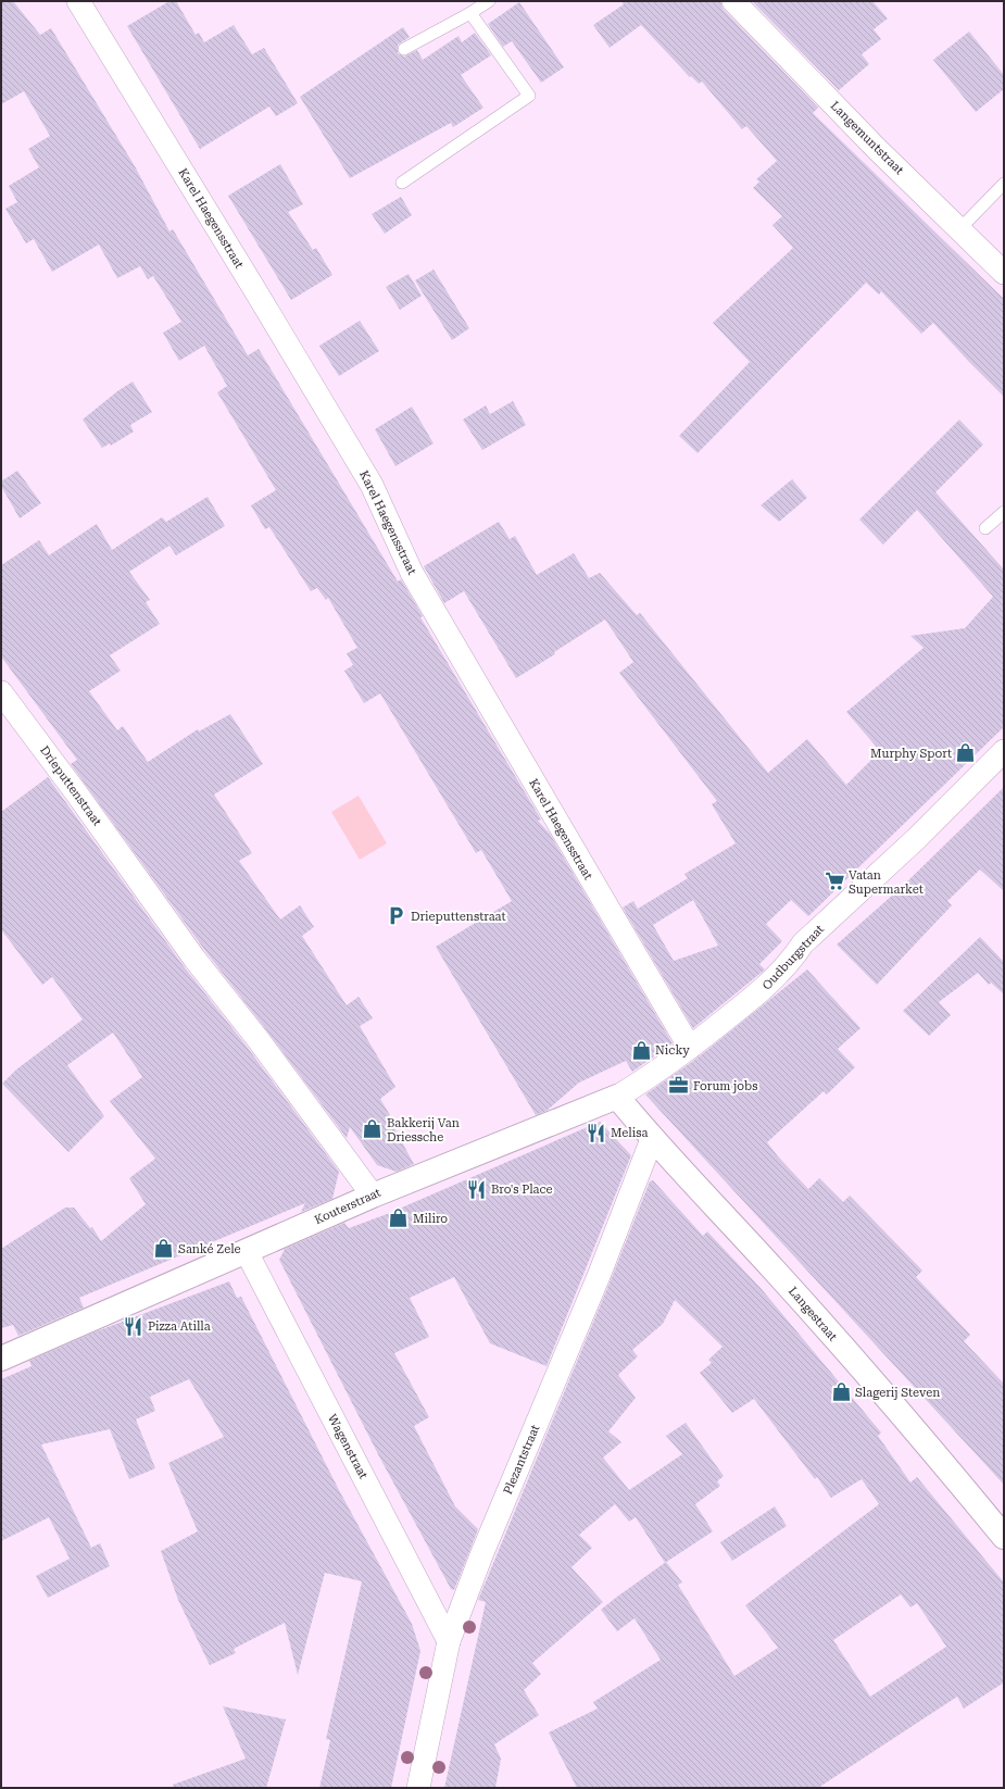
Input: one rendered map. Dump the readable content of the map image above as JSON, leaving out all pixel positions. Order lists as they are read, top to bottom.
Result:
{
  "streets": {
    "street": [
      "Langemuntstraat",
      "Karel Haegensstraat",
      "Drieputtenstraat",
      "Oudburgstraat",
      "Kouterstraat",
      "Langestraat",
      "Wagenstraat",
      "Plezantstraat"
    ]
  },
  "crossings": [
    ["Karel Haegensstraat", "Oudburgstraat"],
    ["Karel Haegensstraat", "Kouterstraat"],
    ["Drieputtenstraat", "Kouterstraat"],
    ["Oudburgstraat", "Kouterstraat"],
    ["Kouterstraat", "Langestraat"],
    ["Kouterstraat", "Wagenstraat"],
    ["Langestraat", "Plezantstraat"],
    ["Wagenstraat", "Plezantstraat"]
  ],
  "places": {
    "shop": [
      "Murphy Sport",
      "Nicky",
      "Bakkerij Van Driessche",
      "Miliro",
      "Sanké Zele",
      "Slagerij Steven"
    ],
    "supermarket": ["Vatan Supermarket"],
    "parking": ["Drieputtenstraat"],
    "office": ["Forum jobs"],
    "restaurant": ["Melisa", "Bro's Place", "Pizza Atilla"]
  }
}
